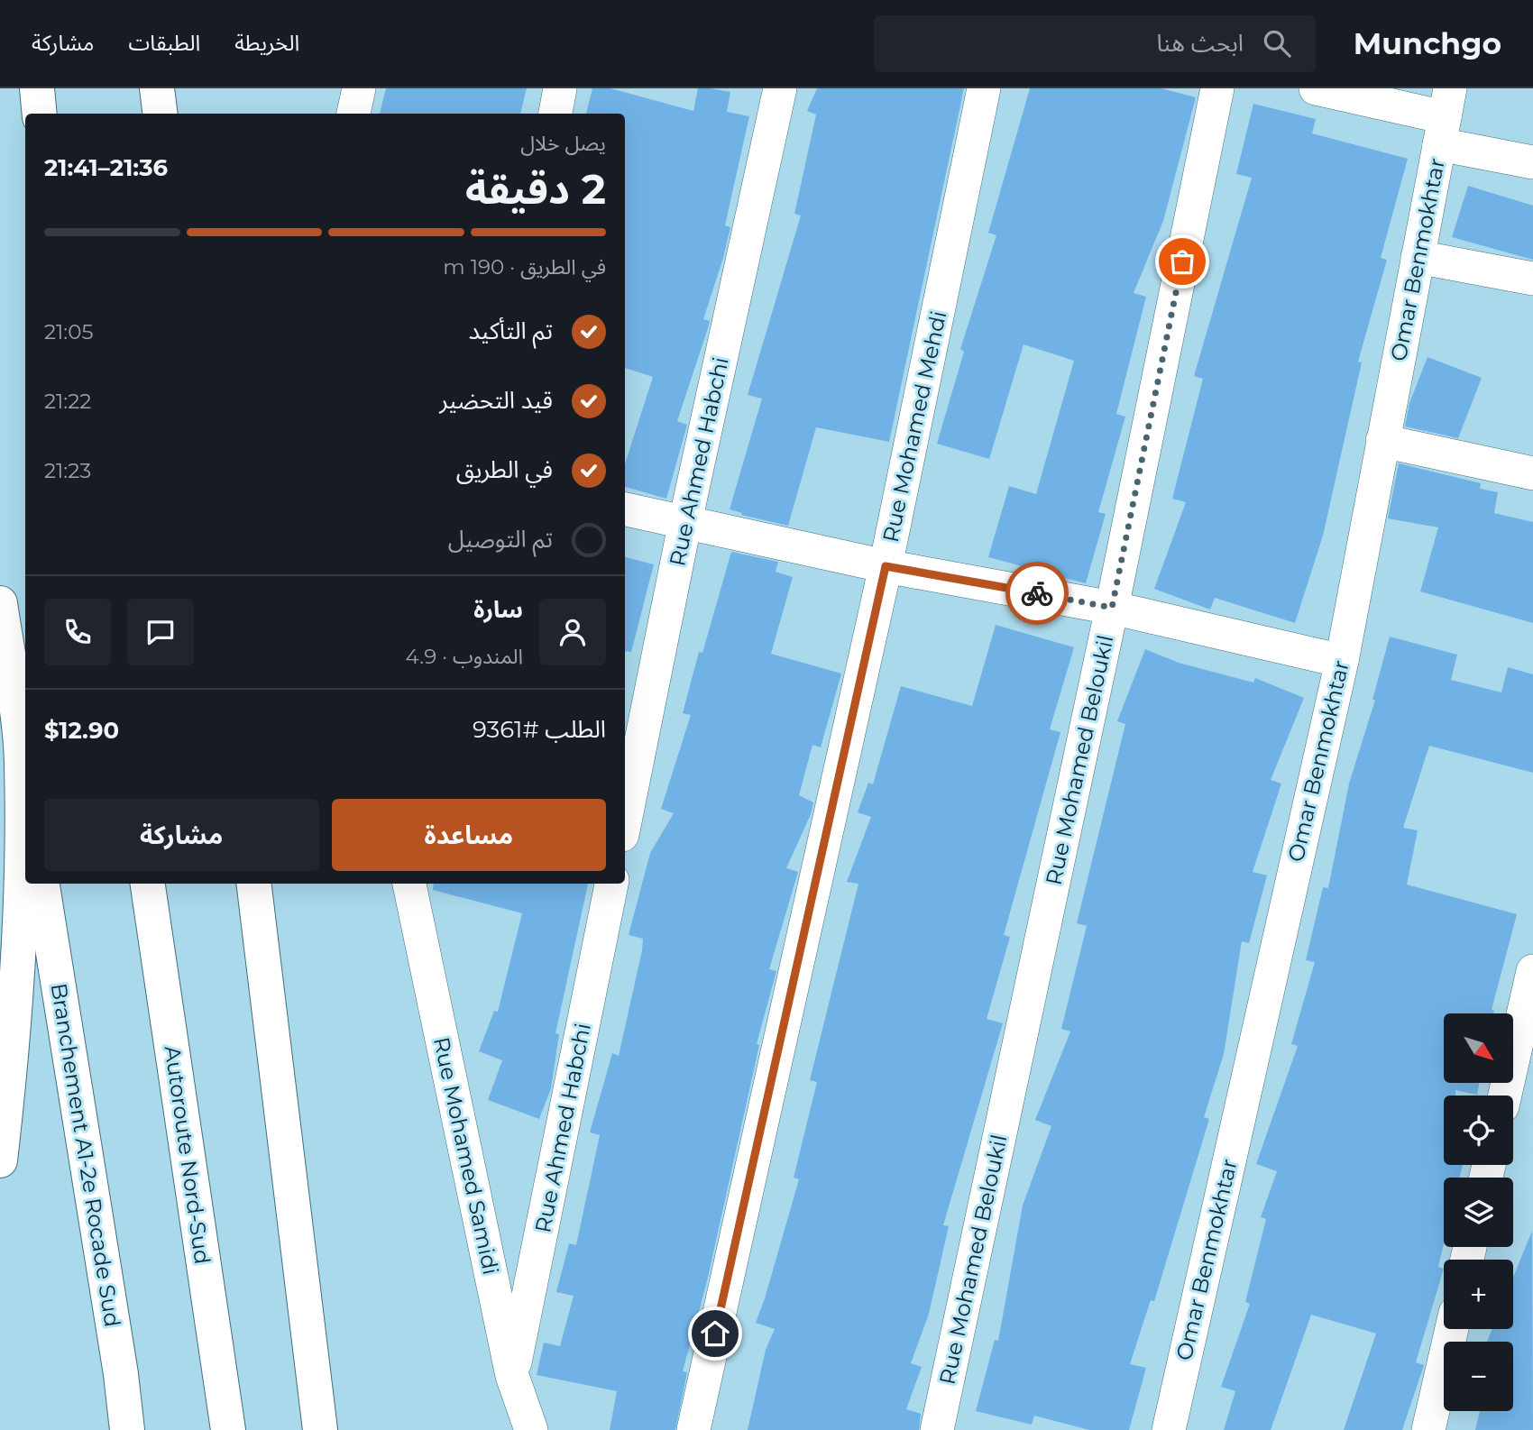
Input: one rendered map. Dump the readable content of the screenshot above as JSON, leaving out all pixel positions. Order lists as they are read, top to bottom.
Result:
{
  "streets": {
    "main road": ["Branchement A1-2e Rocade Sud", "Autoroute Nord-Sud"],
    "street": [
      "Omar Benmokhtar",
      "Rue Mohamed Mehdi",
      "Rue Ahmed Habchi",
      "Rue Mohamed Beloukil",
      "Rue Mohamed Samidi"
    ]
  },
  "crossings": [
    ["Rue Ahmed Habchi", "Rue Mohamed Samidi"]
  ],
  "north": "bottom right",
  "page": {
    "header": "Munchgo",
    "search": "ابحث هنا",
    "nav": ["الخريطة", "الطبقات", "مشاركة"],
    "heading": ["2 دقيقة", "يصل خلال", "21:36–21:41"],
    "panel": [
      "سارة",
      "المندوب · 4.9",
      "الطلب #9361",
      "$12.90"
    ],
    "bar": "في الطريق · 190 m",
    "list": [
      ["تم التأكيد", "21:05"],
      ["قيد التحضير", "21:22"],
      ["في الطريق", "21:23"],
      "تم التوصيل"
    ],
    "buttons": ["مساعدة", "مشاركة"],
    "map_buttons": ["+", "−"]
  }
}
